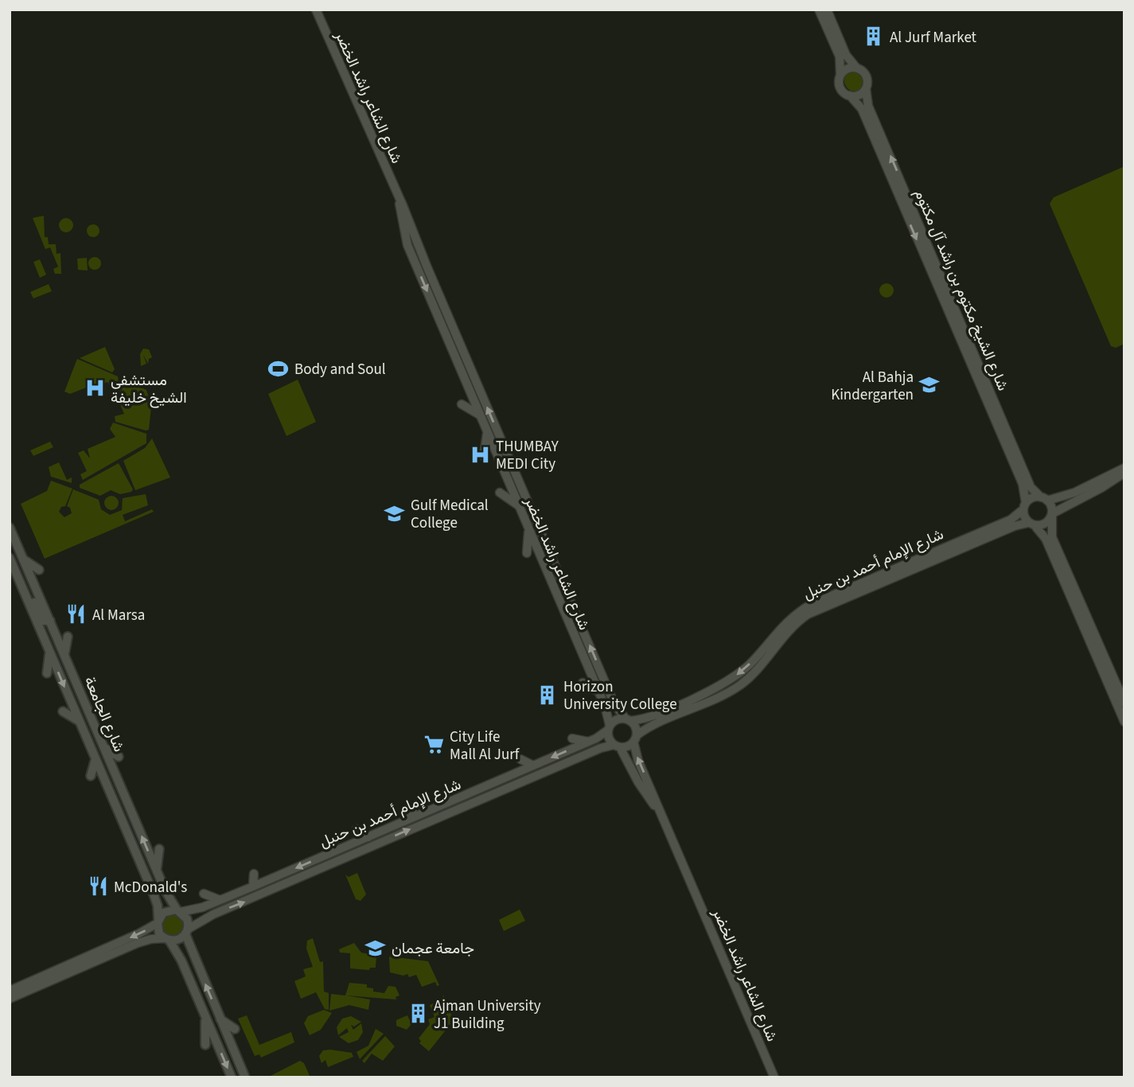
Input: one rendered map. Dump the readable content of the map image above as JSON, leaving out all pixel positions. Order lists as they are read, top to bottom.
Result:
{
  "streets": {
    "main road": ["شارع الجامعة"],
    "street": ["شارع الشاعر راشد الخضر", "شارع الشيخ مكتوم بن راشد آل مكتوم", "شارع الإمام أحمد بن حنبل"]
  },
  "crossings": [
    ["شارع الشاعر راشد الخضر", "شارع الإمام أحمد بن حنبل"],
    ["شارع الشيخ مكتوم بن راشد آل مكتوم", "شارع الإمام أحمد بن حنبل"],
    ["شارع الإمام أحمد بن حنبل", "شارع الجامعة"]
  ],
  "places": {
    "building": ["Al Jurf Market", "Horizon University College", "Ajman University J1 Building"],
    "sports": ["Body and Soul"],
    "school or university": ["Al Bahja Kindergarten", "Gulf Medical College", "جامعة عجمان"],
    "hospital": ["مستشفى الشيخ خليفة", "THUMBAY MEDI City"],
    "restaurant": ["Al Marsa", "McDonald's"],
    "supermarket": ["City Life Mall Al Jurf"]
  }
}
